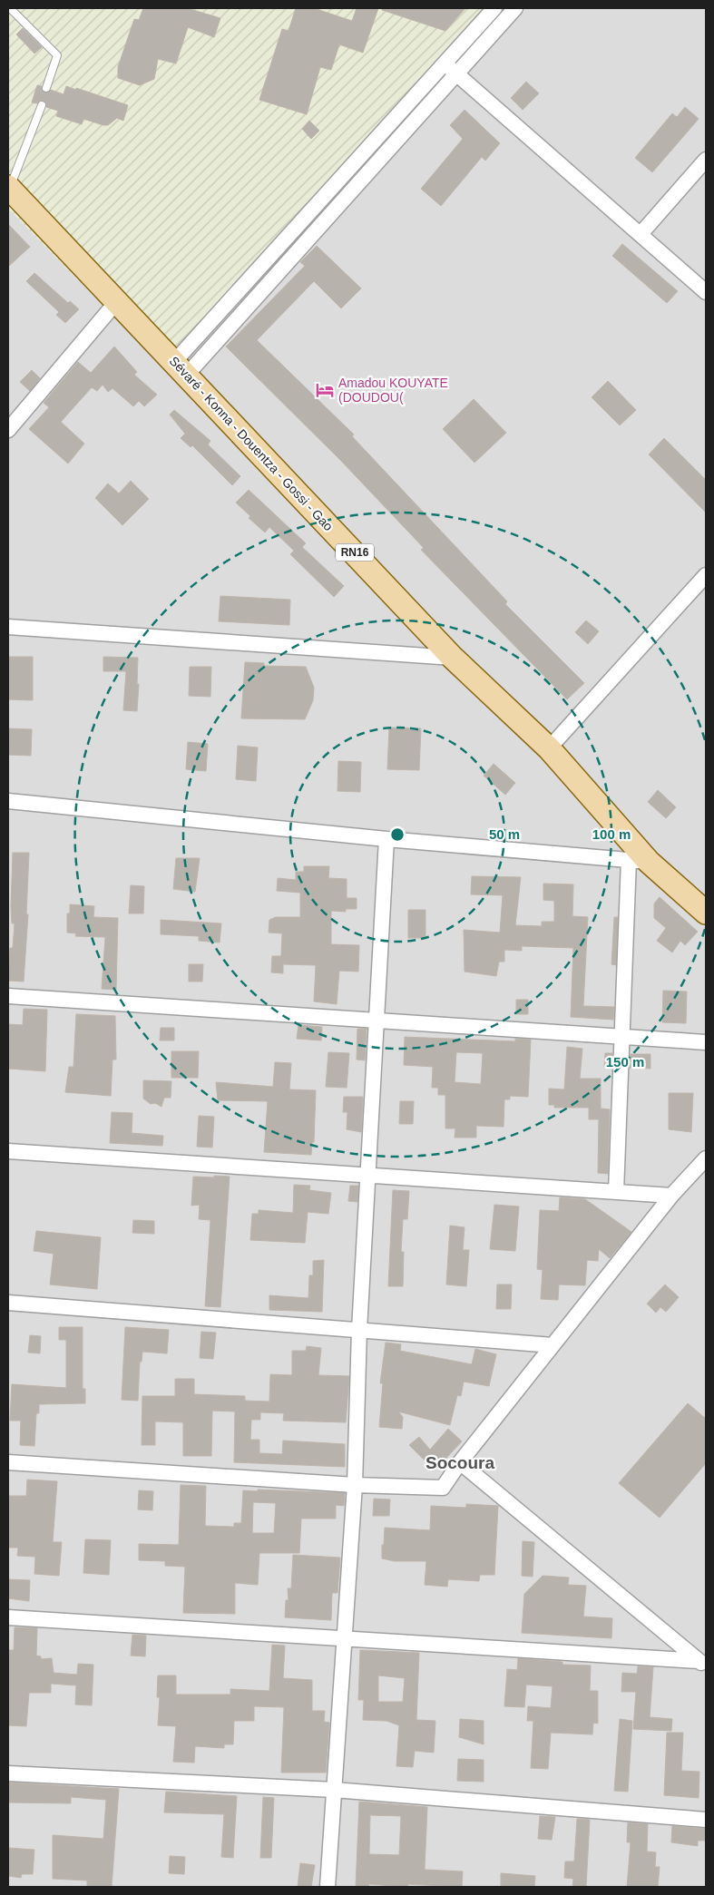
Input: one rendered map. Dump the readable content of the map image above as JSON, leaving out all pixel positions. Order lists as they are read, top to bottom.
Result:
{
  "streets": {
    "main road": ["Sévaré - Konna - Douentza - Gossi - Gao", "RN16"]
  },
  "districts": ["Socoura"],
  "places": {
    "hotel": ["Amadou KOUYATE (DOUDOU("]
  },
  "rings": ["50 m", "100 m", "150 m"]
}
